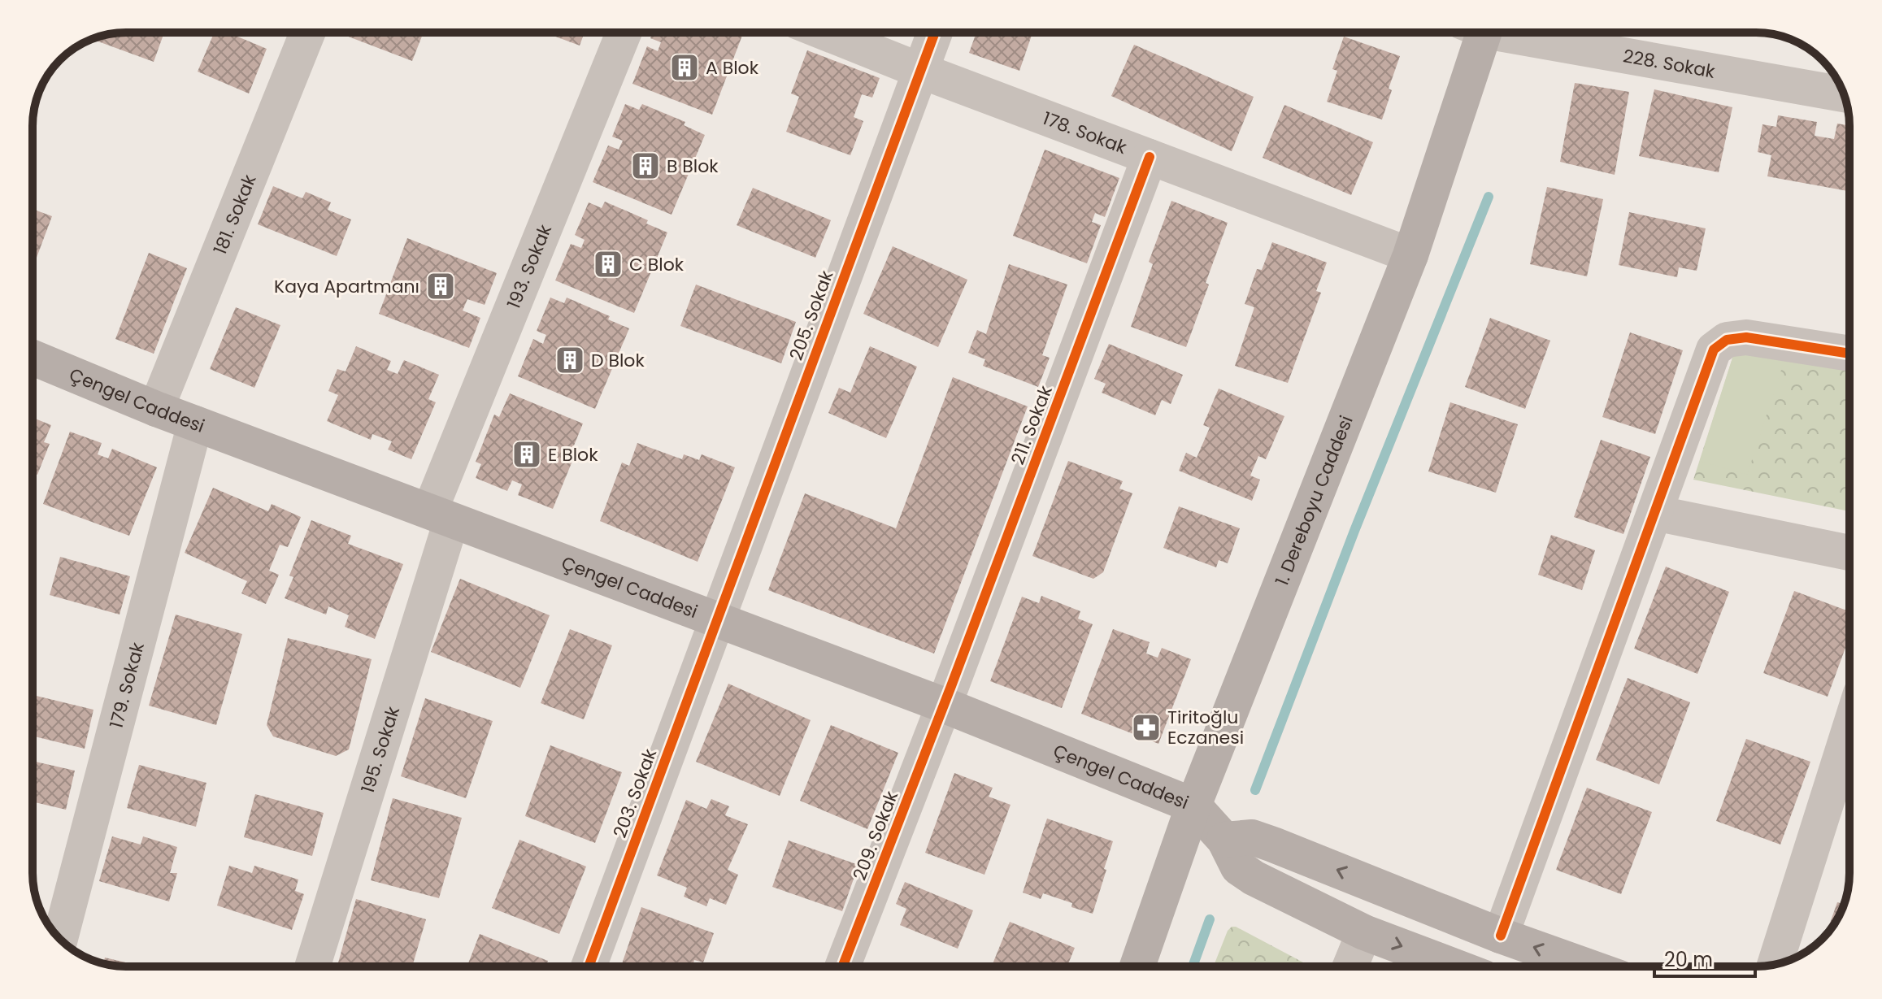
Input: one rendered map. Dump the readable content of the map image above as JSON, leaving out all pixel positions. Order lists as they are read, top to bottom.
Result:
{
  "streets": {
    "main road": ["Çengel Caddesi", "1. Dereboyu Caddesi"],
    "street": [
      "228. Sokak",
      "178. Sokak",
      "181. Sokak",
      "193. Sokak",
      "205. Sokak",
      "211. Sokak",
      "179. Sokak",
      "195. Sokak",
      "203. Sokak",
      "209. Sokak"
    ]
  },
  "crossings": [
    ["178. Sokak", "205. Sokak"],
    ["178. Sokak", "211. Sokak"],
    ["178. Sokak", "1. Dereboyu Caddesi"],
    ["181. Sokak", "Çengel Caddesi"],
    ["193. Sokak", "Çengel Caddesi"],
    ["193. Sokak", "195. Sokak"],
    ["205. Sokak", "Çengel Caddesi"],
    ["205. Sokak", "203. Sokak"],
    ["Çengel Caddesi", "211. Sokak"],
    ["Çengel Caddesi", "1. Dereboyu Caddesi"],
    ["Çengel Caddesi", "179. Sokak"],
    ["Çengel Caddesi", "195. Sokak"],
    ["Çengel Caddesi", "203. Sokak"],
    ["Çengel Caddesi", "209. Sokak"],
    ["211. Sokak", "209. Sokak"]
  ],
  "places": {
    "building": [
      "A Blok",
      "B Blok",
      "C Blok",
      "Kaya Apartmanı",
      "D Blok",
      "E Blok"
    ],
    "pharmacy": ["Tiritoğlu Eczanesi"]
  },
  "scale_bar": "20 m"
}
